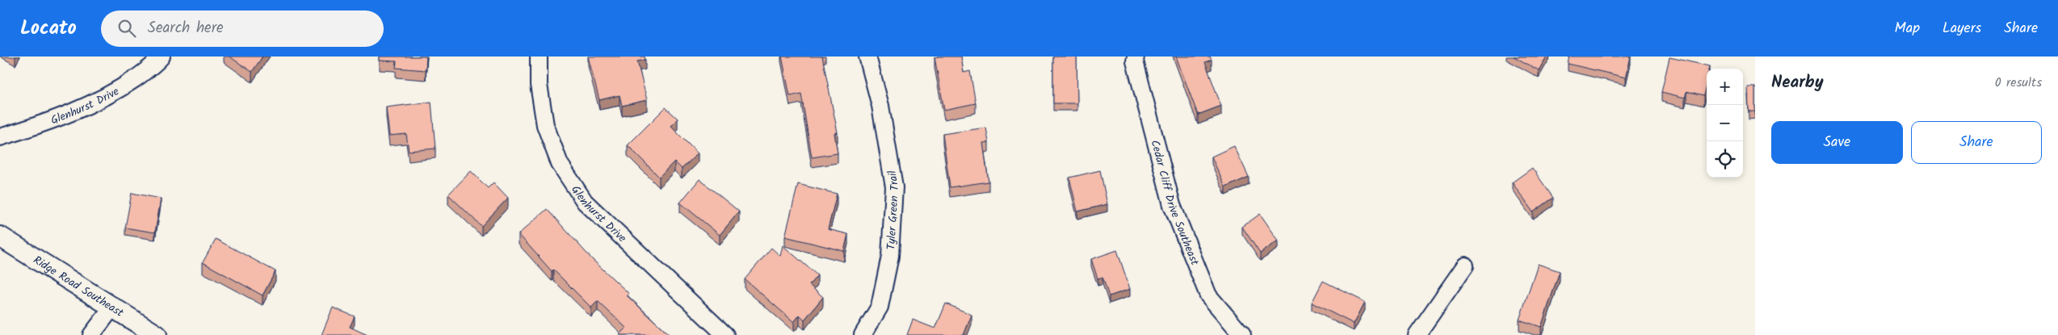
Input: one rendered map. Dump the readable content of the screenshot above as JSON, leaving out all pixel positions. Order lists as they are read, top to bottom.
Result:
{
  "streets": {
    "street": [
      "Glenhurst Drive",
      "Cedar Cliff Drive Southeast",
      "Tyler Green Trail",
      "Ridge Road Southeast"
    ]
  },
  "page": {
    "header": "Locato",
    "search": "Search here",
    "nav": ["Map", "Layers", "Share"],
    "heading": ["Nearby", "0 results"],
    "map_buttons": ["+", "−"],
    "buttons": ["Save", "Share"]
  }
}
